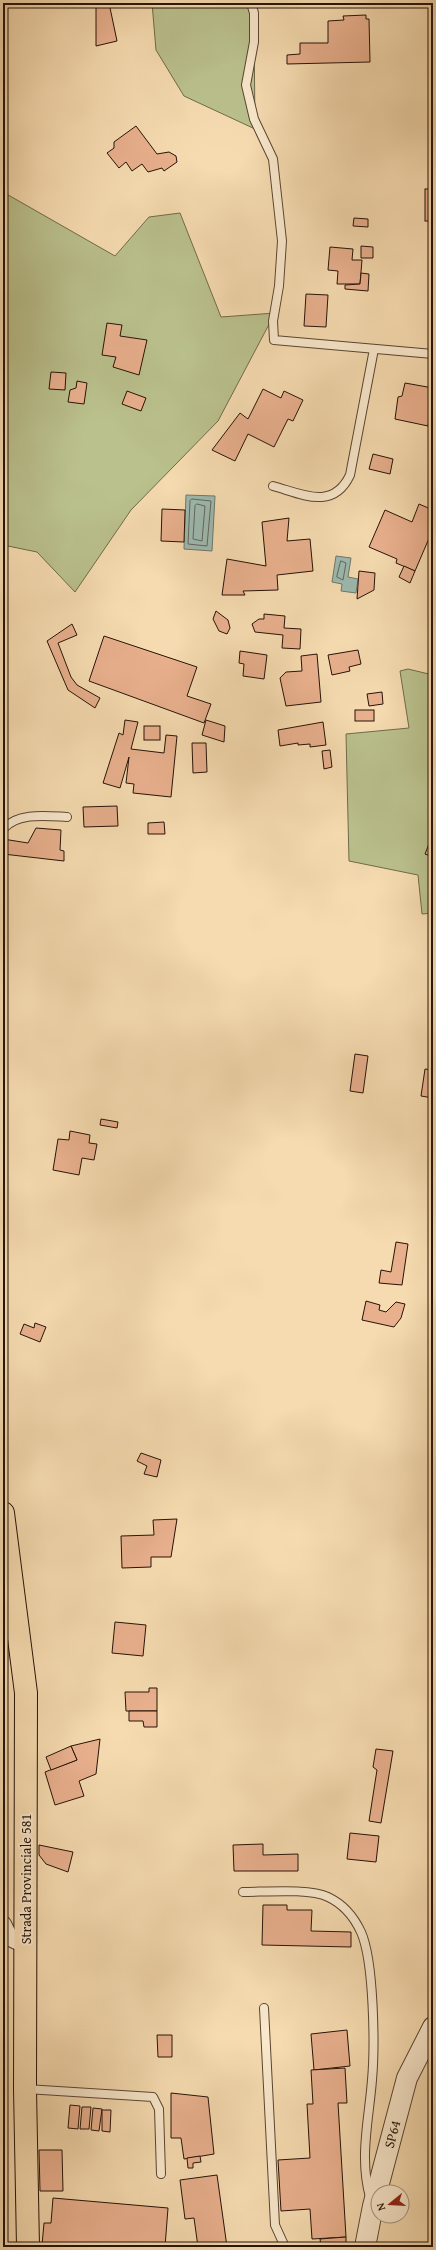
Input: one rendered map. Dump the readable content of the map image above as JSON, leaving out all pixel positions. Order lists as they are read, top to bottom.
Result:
{
  "streets": {
    "main road": ["Strada Provinciale 581"],
    "street": ["SP64"]
  },
  "north": "left"
}
